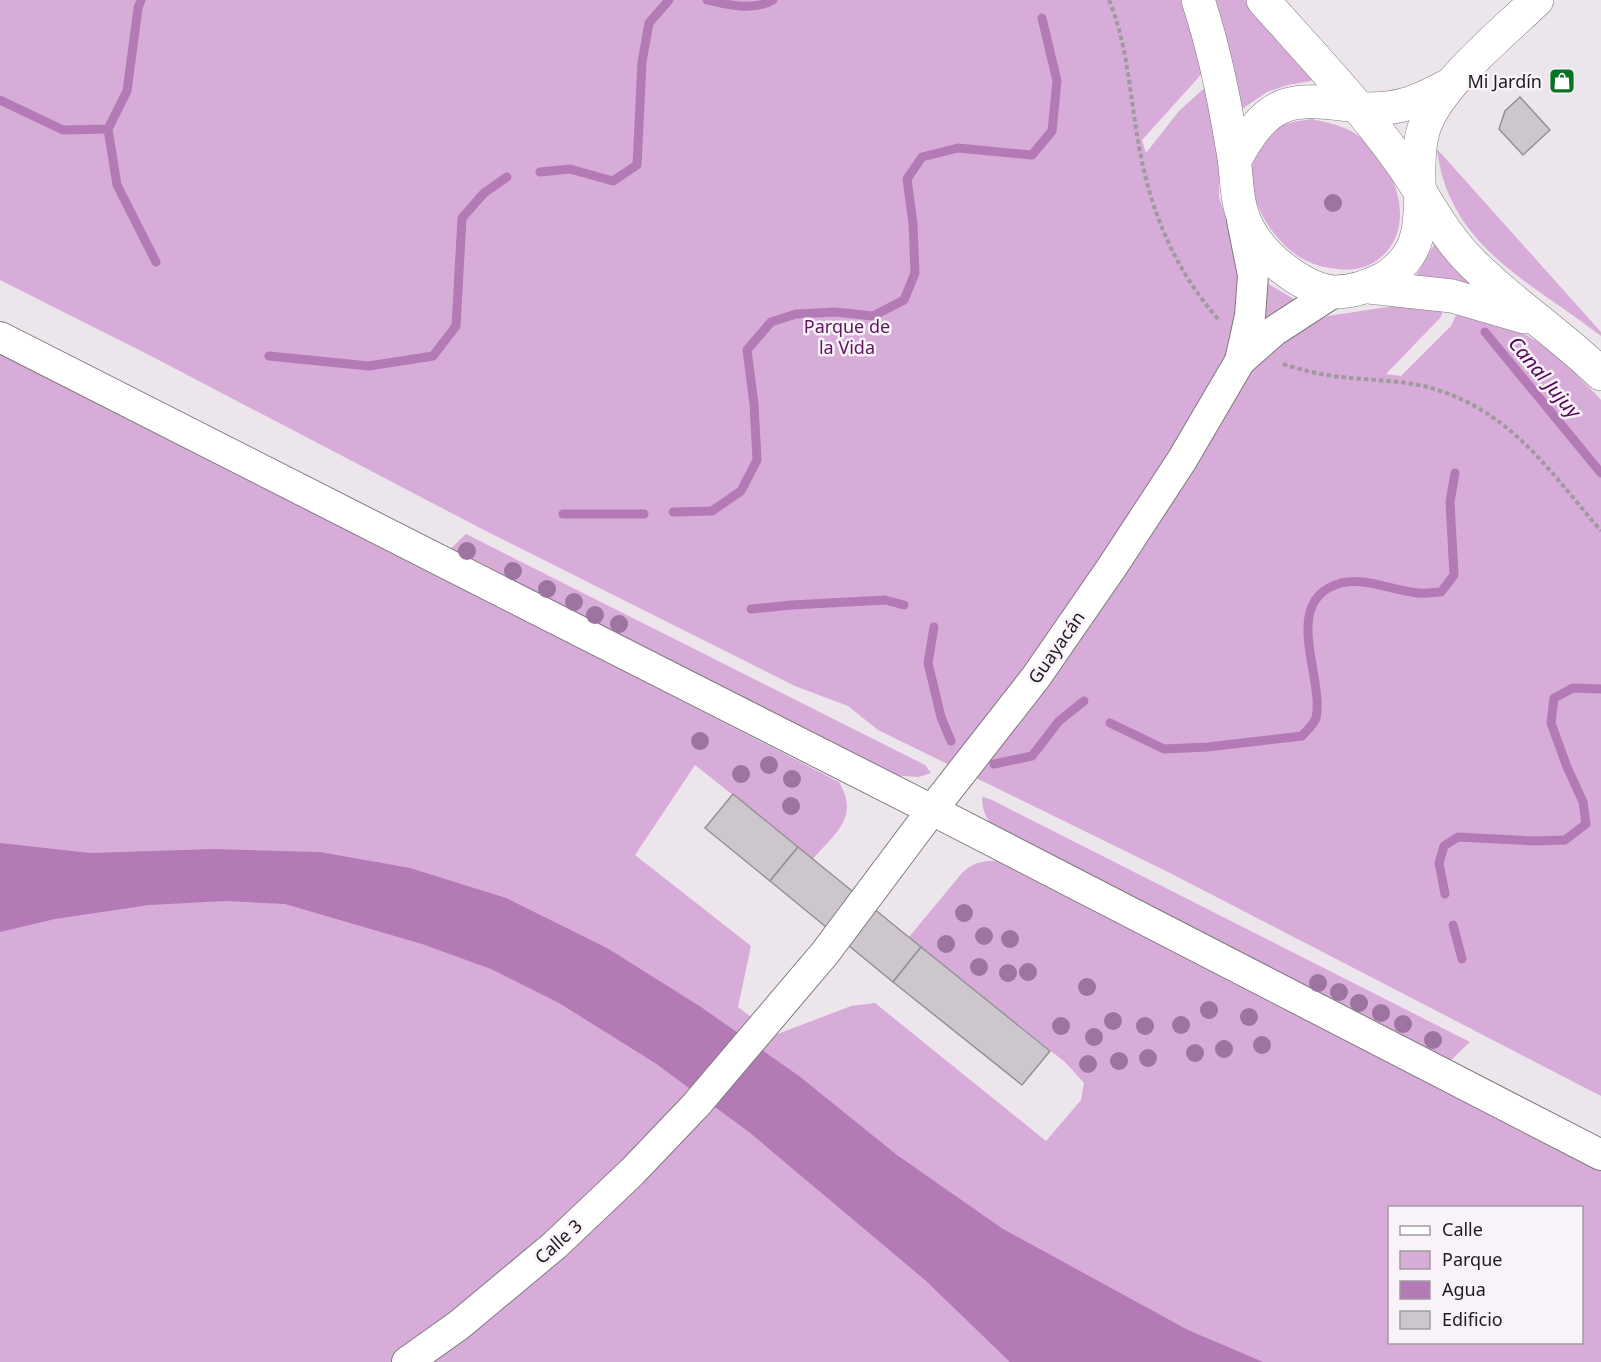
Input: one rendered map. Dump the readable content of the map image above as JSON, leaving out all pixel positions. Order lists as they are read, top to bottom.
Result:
{
  "streets": {
    "street": ["Guayacán", "Calle 3"]
  },
  "crossings": [
    ["Guayacán", "Calle 3"]
  ],
  "water": ["Canal Jujuy"],
  "parks": ["Parque de la Vida"],
  "places": {
    "shop": ["Mi Jardín"]
  },
  "legend": [
    "Calle",
    "Parque",
    "Agua",
    "Edificio"
  ]
}
